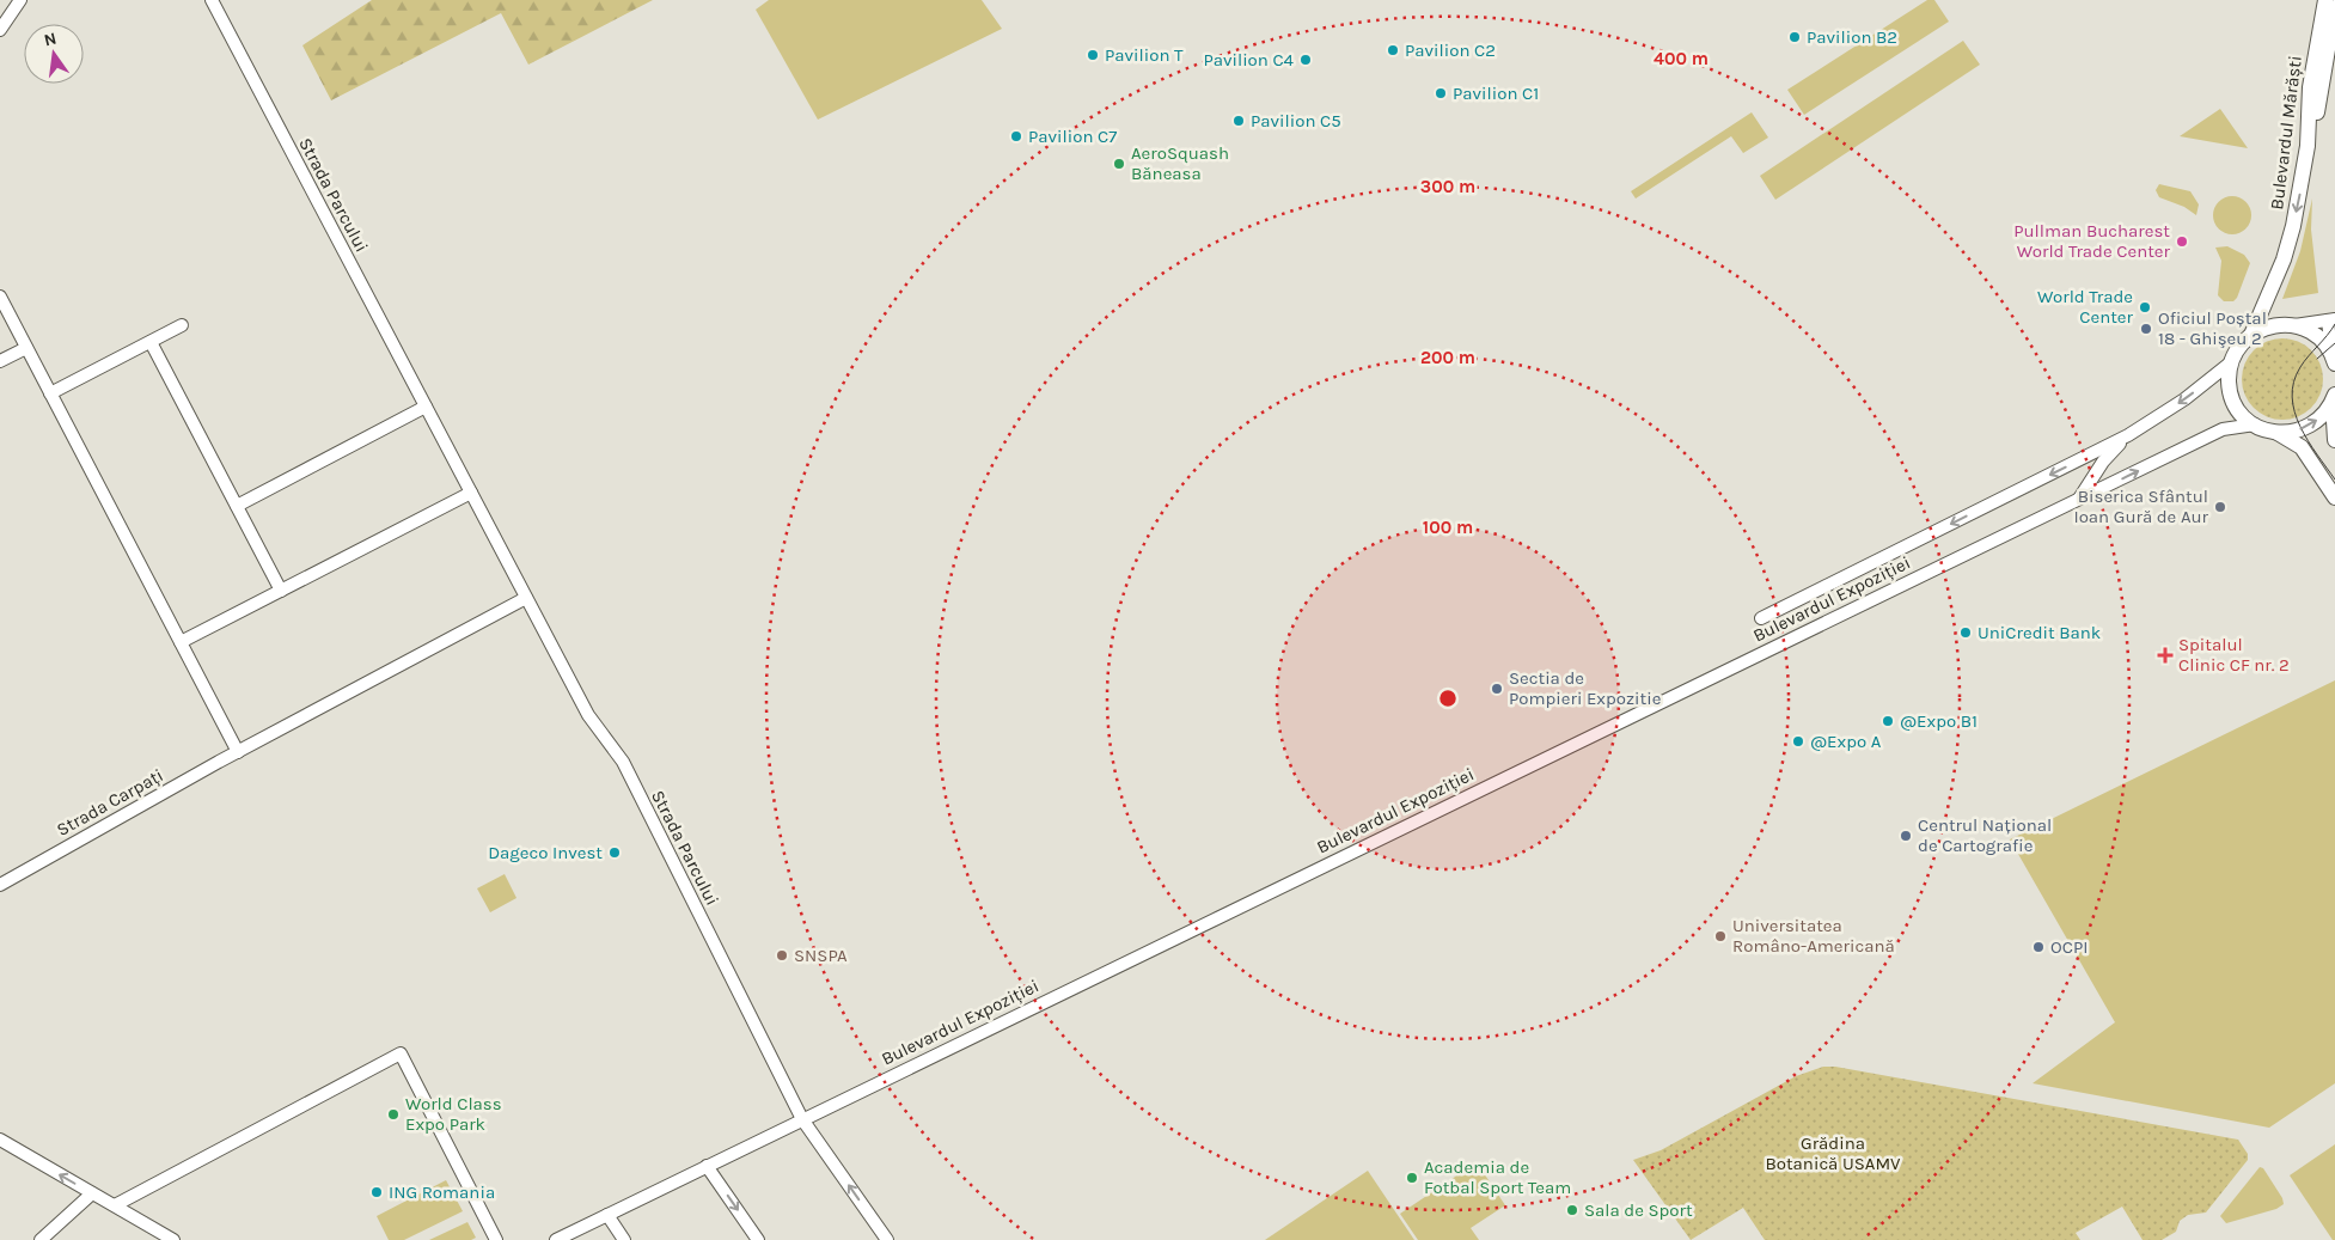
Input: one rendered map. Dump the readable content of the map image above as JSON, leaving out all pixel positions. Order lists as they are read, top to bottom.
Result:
{
  "streets": {
    "main road": ["Bulevardul Mărăști"],
    "street": ["Strada Parcului", "Bulevardul Expoziției", "Strada Carpați"]
  },
  "crossings": [
    ["Bulevardul Mărăști", "Bulevardul Expoziției"],
    ["Strada Parcului", "Bulevardul Expoziției"]
  ],
  "one_way": ["Bulevardul Mărăști"],
  "parks": ["Grădina Botanică USAMV"],
  "places": {
    "other": [
      "Pavilion B2",
      "Pavilion C2",
      "Pavilion T",
      "Pavilion C4",
      "Pavilion C1",
      "Pavilion C5",
      "Pavilion C7",
      "AeroSquash Băneasa",
      "Pullman Bucharest World Trade Center",
      "World Trade Center",
      "Oficiul Poștal 18 - Ghişeu 2",
      "Biserica Sfântul Ioan Gură de Aur",
      "UniCredit Bank",
      "Sectia de Pompieri Expozitie",
      "@Expo B1",
      "@Expo A",
      "Centrul Național de Cartografie",
      "Dageco Invest",
      "Universitatea Româno-Americană",
      "OCPI",
      "SNSPA",
      "World Class Expo Park",
      "Academia de Fotbal Sport Team",
      "ING Romania",
      "Sala de Sport"
    ],
    "health": ["Spitalul Clinic CF nr. 2"]
  },
  "north": "top",
  "rings": [
    "400 m",
    "300 m",
    "200 m",
    "100 m"
  ]
}
